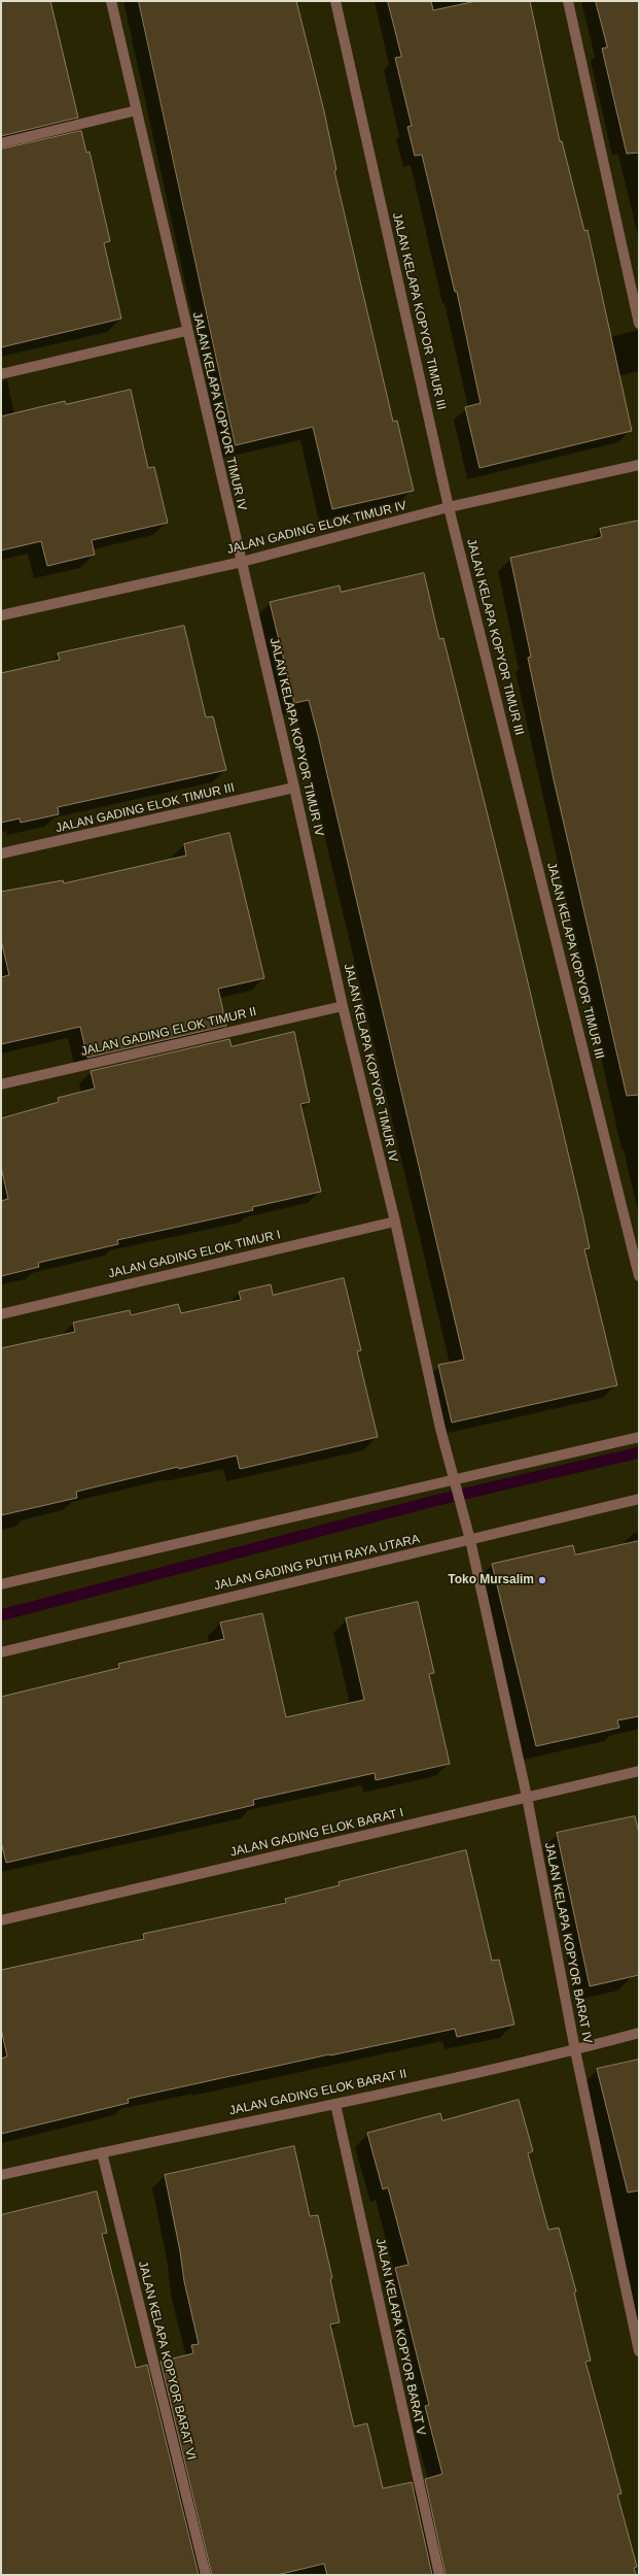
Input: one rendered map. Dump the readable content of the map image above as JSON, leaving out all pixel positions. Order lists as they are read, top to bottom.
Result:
{
  "streets": {
    "street": [
      "JALAN KELAPA KOPYOR TIMUR III",
      "JALAN KELAPA KOPYOR TIMUR IV",
      "JALAN GADING ELOK TIMUR IV",
      "JALAN GADING ELOK TIMUR III",
      "JALAN GADING ELOK TIMUR II",
      "JALAN GADING ELOK TIMUR I",
      "JALAN GADING PUTIH RAYA UTARA",
      "JALAN GADING ELOK BARAT I",
      "JALAN KELAPA KOPYOR BARAT IV",
      "JALAN GADING ELOK BARAT II",
      "JALAN KELAPA KOPYOR BARAT V",
      "JALAN KELAPA KOPYOR BARAT VI"
    ]
  },
  "crossings": [
    ["JALAN KELAPA KOPYOR TIMUR III", "JALAN GADING ELOK TIMUR IV"],
    ["JALAN KELAPA KOPYOR TIMUR IV", "JALAN GADING ELOK TIMUR IV"],
    ["JALAN KELAPA KOPYOR TIMUR IV", "JALAN GADING ELOK TIMUR III"],
    ["JALAN KELAPA KOPYOR TIMUR IV", "JALAN GADING ELOK TIMUR II"],
    ["JALAN KELAPA KOPYOR TIMUR IV", "JALAN GADING ELOK TIMUR I"],
    ["JALAN KELAPA KOPYOR TIMUR IV", "JALAN GADING PUTIH RAYA UTARA"],
    ["JALAN KELAPA KOPYOR TIMUR IV", "JALAN KELAPA KOPYOR BARAT IV"],
    ["JALAN GADING PUTIH RAYA UTARA", "JALAN KELAPA KOPYOR BARAT IV"],
    ["JALAN GADING ELOK BARAT I", "JALAN KELAPA KOPYOR BARAT IV"],
    ["JALAN KELAPA KOPYOR BARAT IV", "JALAN GADING ELOK BARAT II"],
    ["JALAN GADING ELOK BARAT II", "JALAN KELAPA KOPYOR BARAT V"],
    ["JALAN GADING ELOK BARAT II", "JALAN KELAPA KOPYOR BARAT VI"]
  ],
  "places": ["Toko Mursalim"]
}
